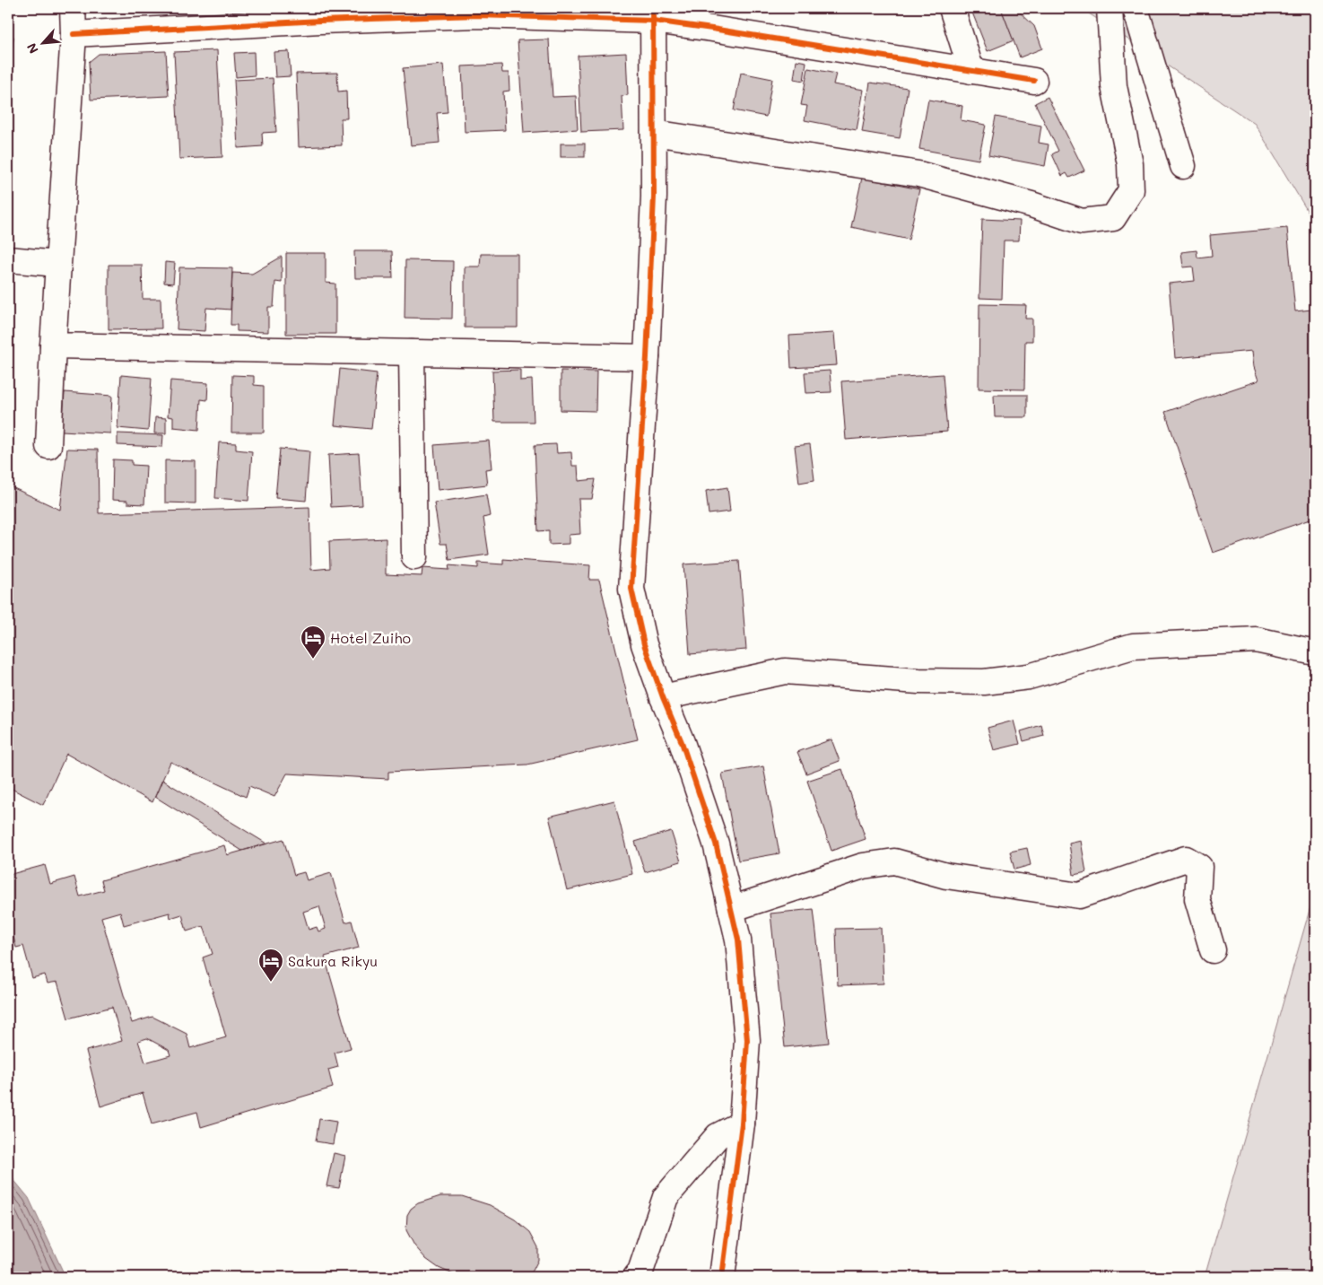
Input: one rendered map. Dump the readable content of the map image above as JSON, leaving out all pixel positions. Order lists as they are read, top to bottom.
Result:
{
  "places": {
    "hotel": ["Hotel Zuiho", "Sakura Rikyu"]
  },
  "north": "bottom left"
}
